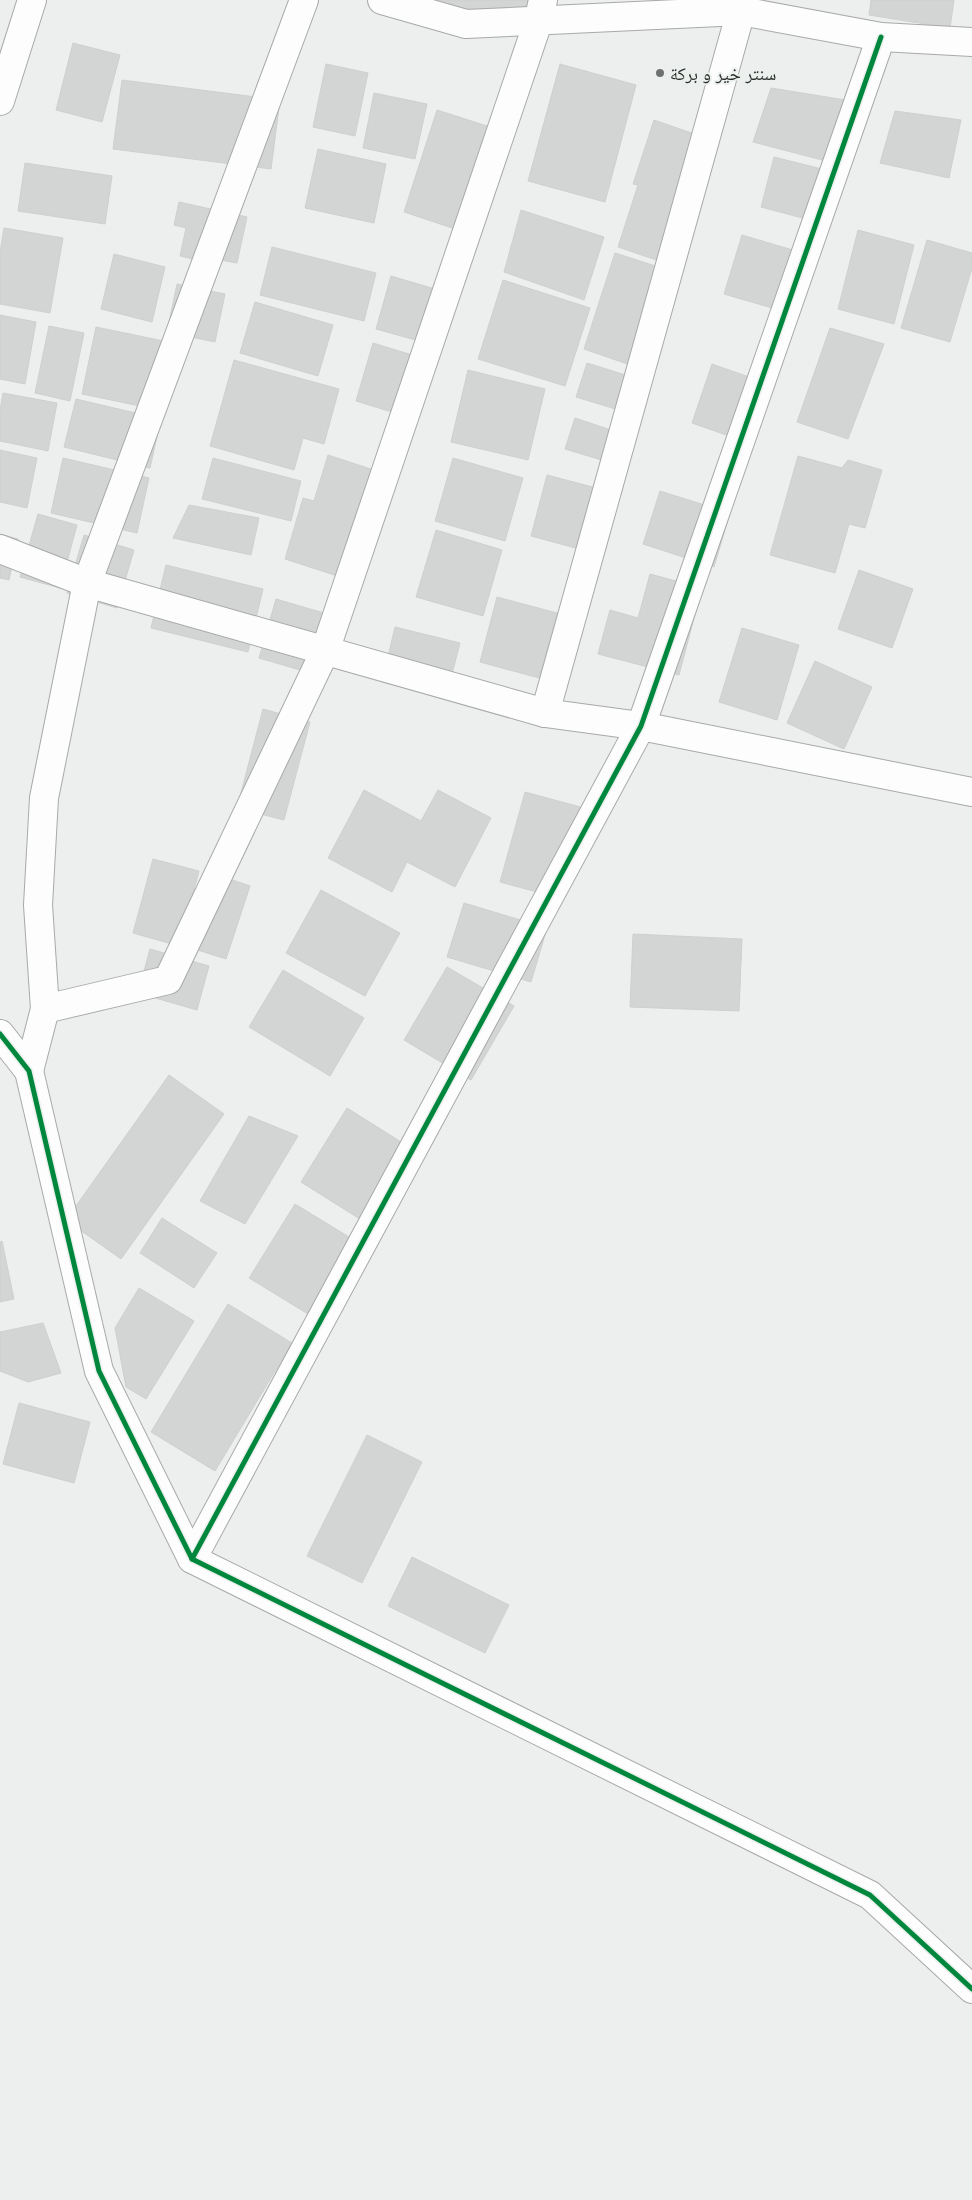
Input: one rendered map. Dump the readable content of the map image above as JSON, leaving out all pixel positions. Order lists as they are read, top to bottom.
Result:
{
  "places": ["سنتر خير و بركة"]
}
